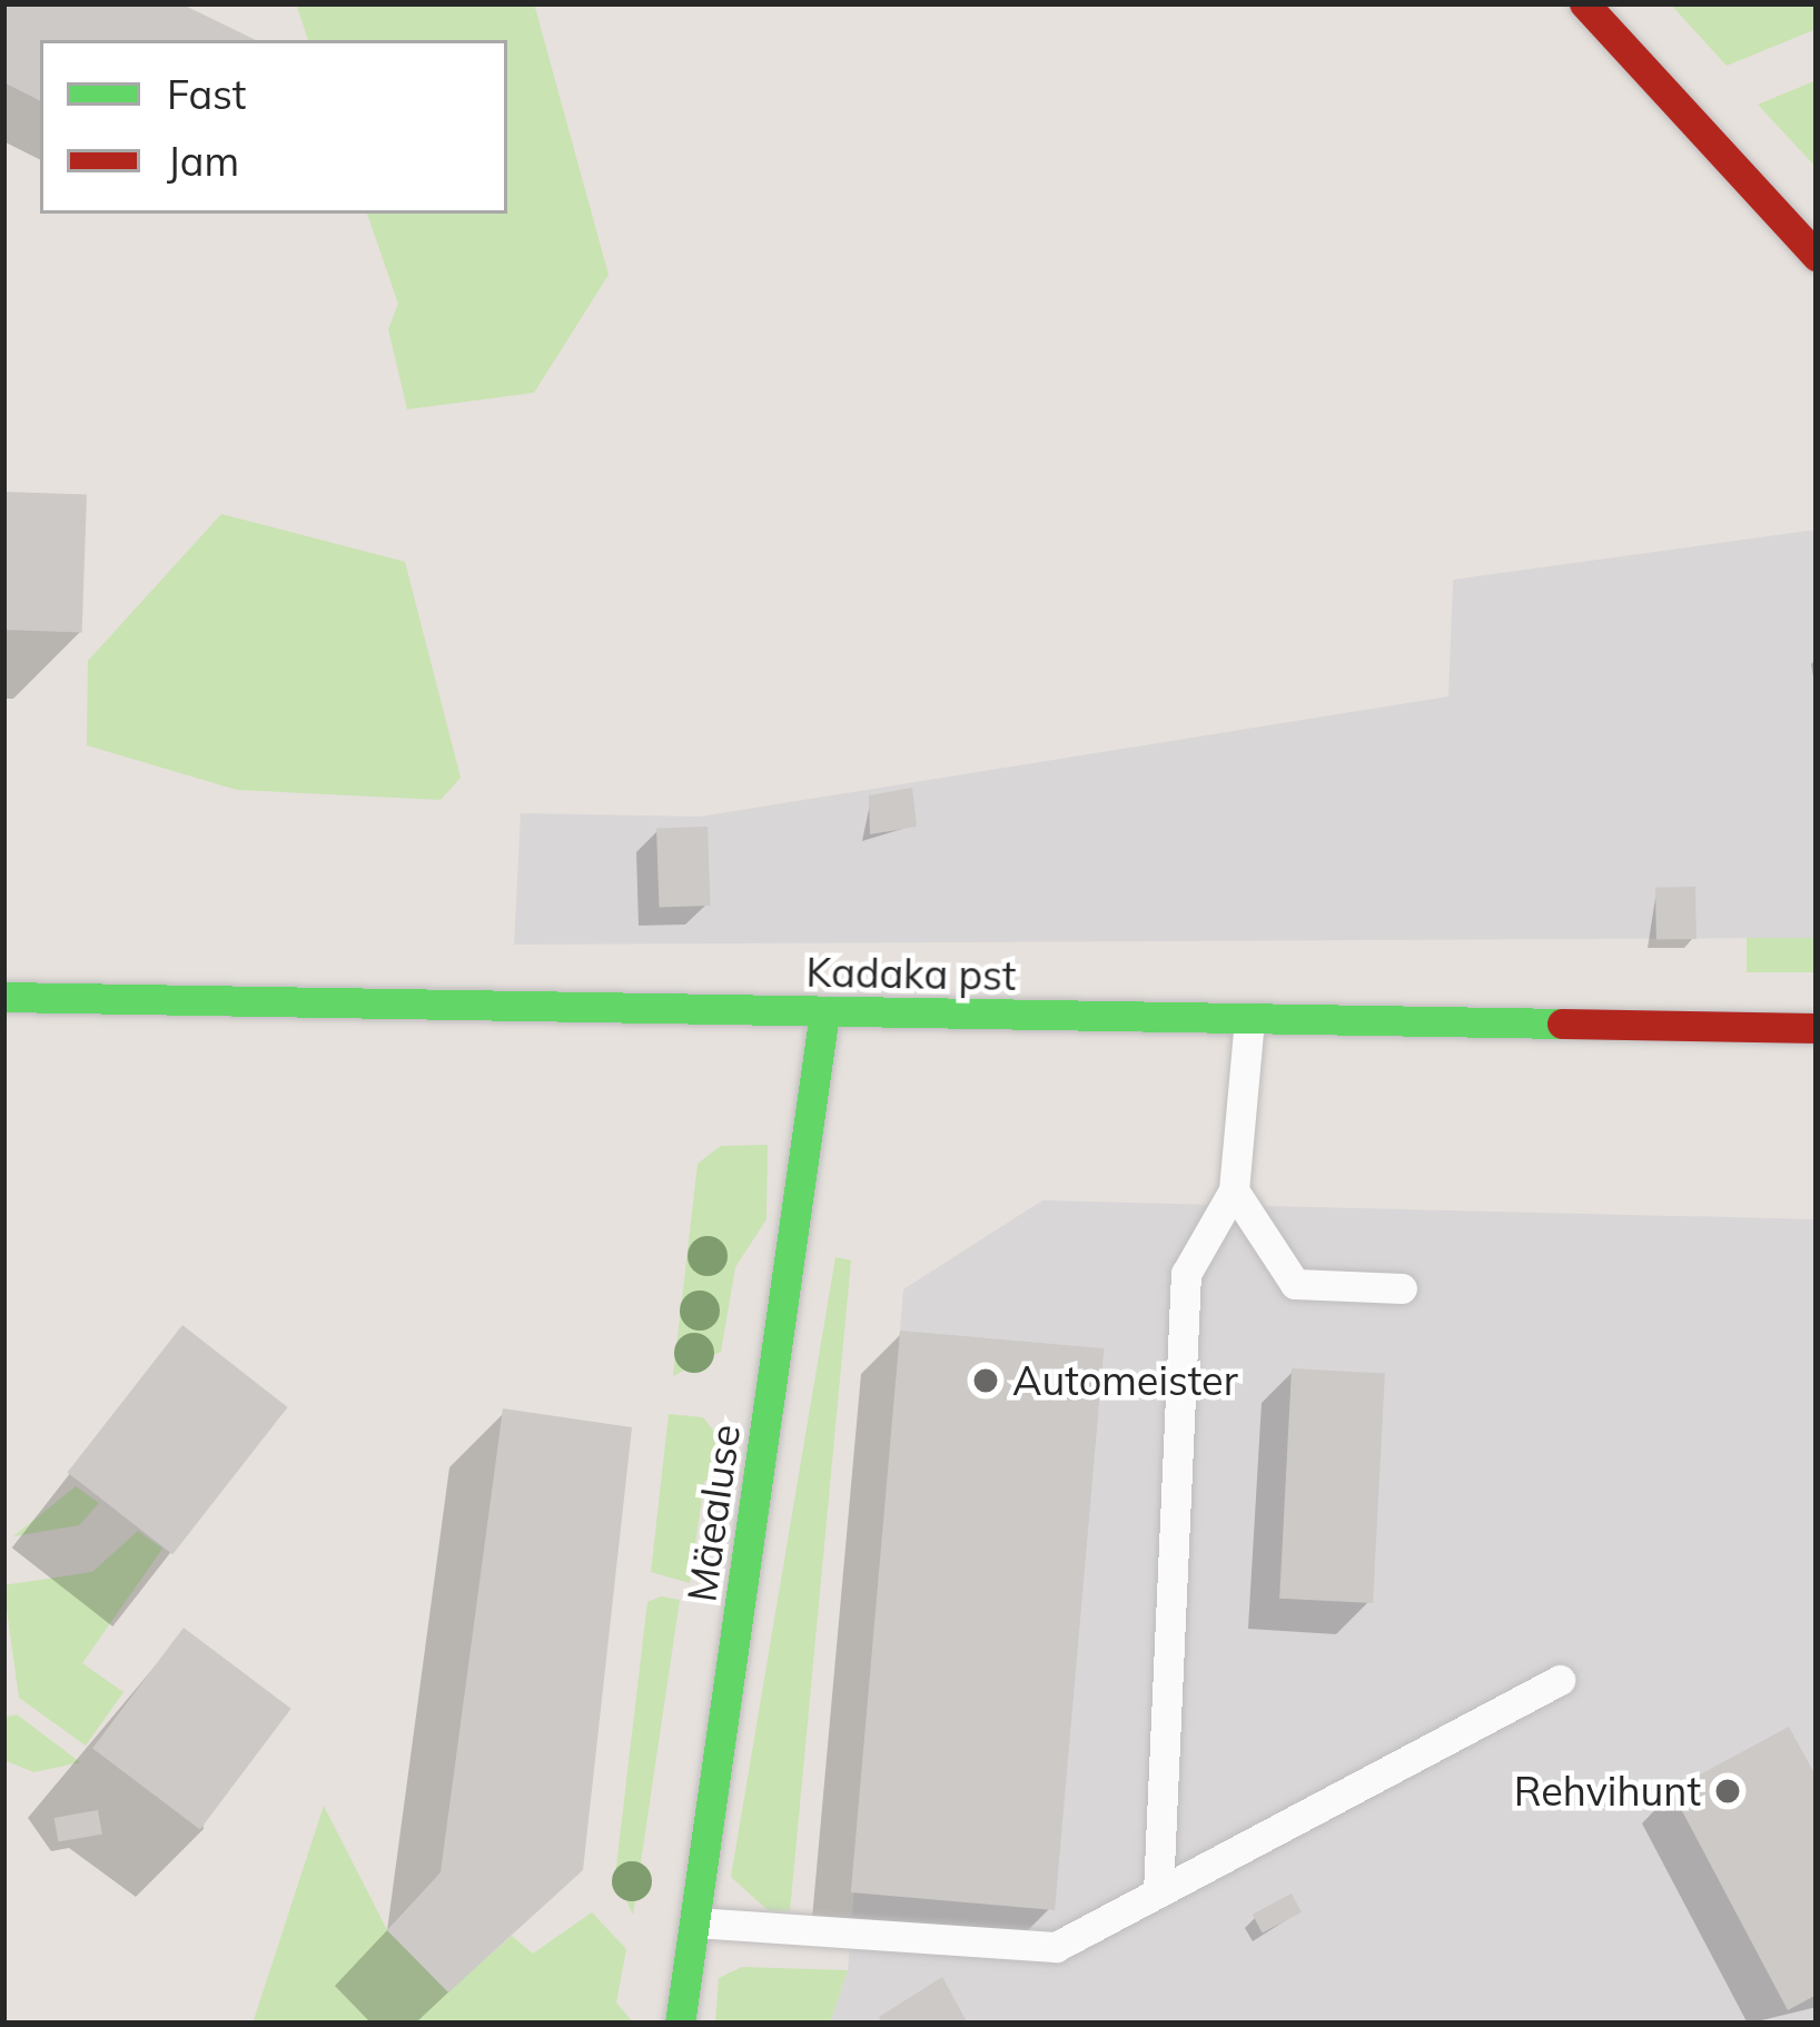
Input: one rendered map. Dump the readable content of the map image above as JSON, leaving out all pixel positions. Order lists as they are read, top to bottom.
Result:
{
  "streets": {
    "main road": ["Kadaka pst", "Mäealuse"]
  },
  "crossings": [
    ["Kadaka pst", "Mäealuse"]
  ],
  "places": ["Automeister", "Rehvihunt"],
  "legend": ["Fast", "Jam"]
}
